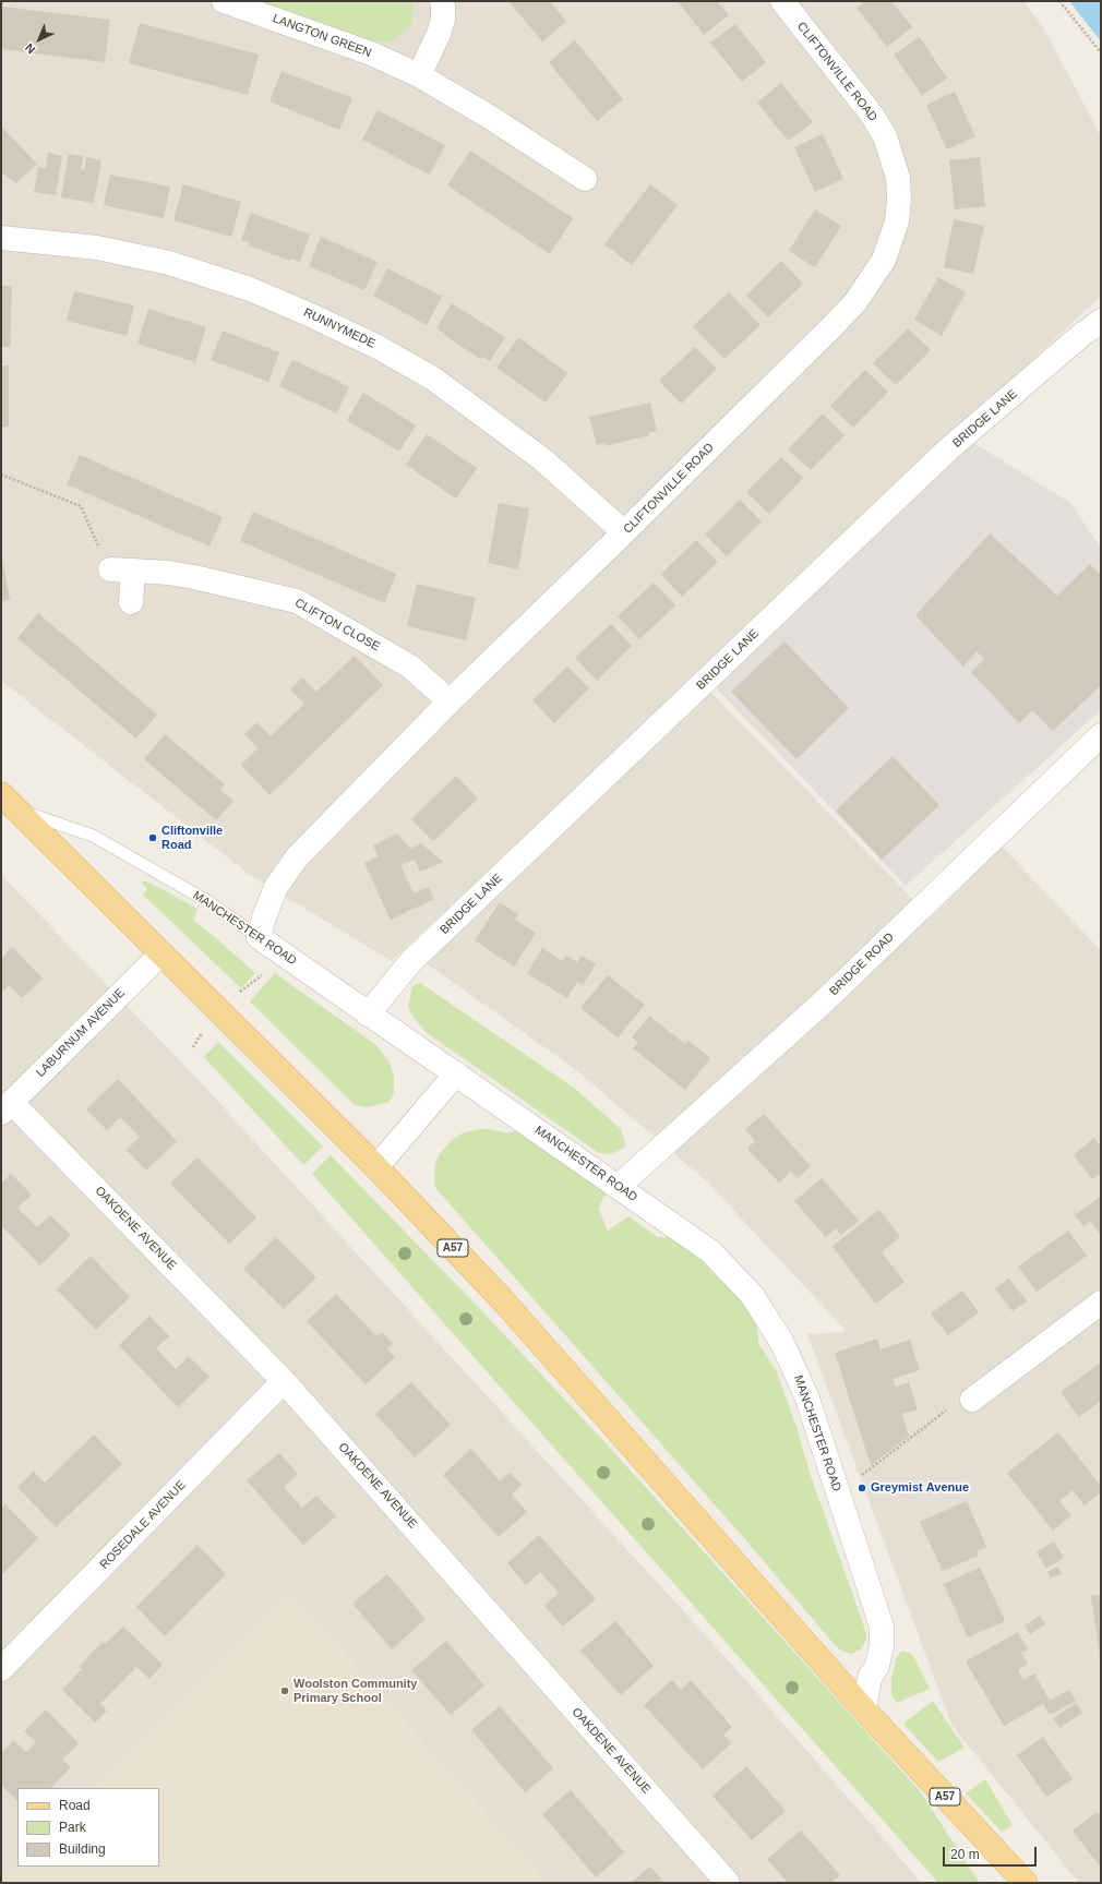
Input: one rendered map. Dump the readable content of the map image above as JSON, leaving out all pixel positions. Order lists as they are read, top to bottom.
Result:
{
  "streets": {
    "main road": ["MANCHESTER ROAD", "A57"],
    "street": [
      "LANGTON GREEN",
      "CLIFTONVILLE ROAD",
      "RUNNYMEDE",
      "BRIDGE LANE",
      "CLIFTON CLOSE",
      "BRIDGE ROAD",
      "LABURNUM AVENUE",
      "OAKDENE AVENUE",
      "ROSEDALE AVENUE"
    ]
  },
  "crossings": [
    ["CLIFTONVILLE ROAD", "RUNNYMEDE"],
    ["CLIFTONVILLE ROAD", "CLIFTON CLOSE"],
    ["CLIFTONVILLE ROAD", "MANCHESTER ROAD"],
    ["BRIDGE LANE", "MANCHESTER ROAD"],
    ["MANCHESTER ROAD", "BRIDGE ROAD"],
    ["MANCHESTER ROAD", "LABURNUM AVENUE"],
    ["LABURNUM AVENUE", "OAKDENE AVENUE"],
    ["OAKDENE AVENUE", "ROSEDALE AVENUE"]
  ],
  "places": ["Cliftonville Road", "Greymist Avenue", "Woolston Community Primary School"],
  "legend": ["Road", "Park", "Building"],
  "scale_bar": "20 m",
  "north": "bottom left"
}
